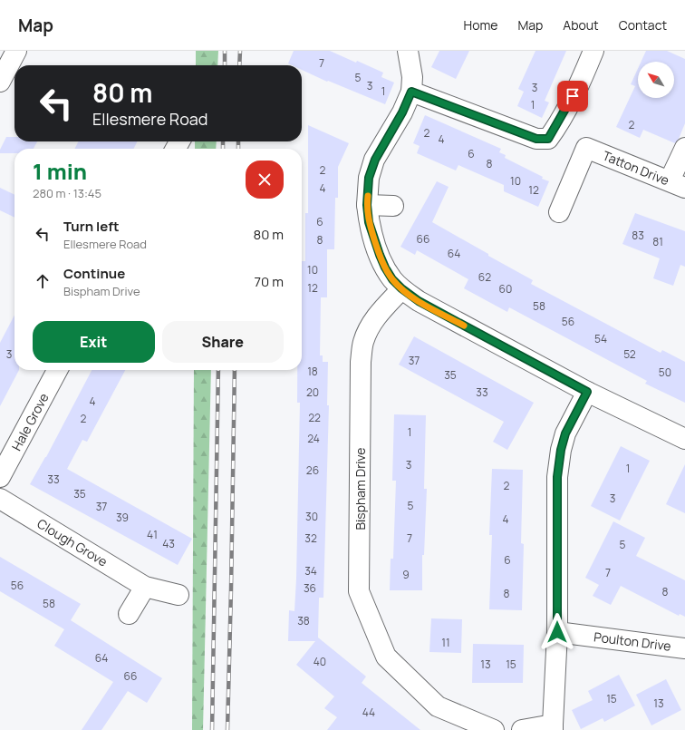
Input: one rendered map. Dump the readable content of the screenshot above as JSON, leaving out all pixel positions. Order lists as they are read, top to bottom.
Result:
{
  "streets": {
    "street": [
      "Tatton Drive",
      "Hale Grove",
      "Bispham Drive",
      "Clough Grove",
      "Poulton Drive"
    ]
  },
  "house_numbers": [
    "7",
    "5",
    "3",
    "3",
    "1",
    "1",
    "2",
    "2",
    "4",
    "6",
    "8",
    "2",
    "10",
    "4",
    "12",
    "6",
    "83",
    "66",
    "8",
    "81",
    "64",
    "10",
    "62",
    "12",
    "60",
    "58",
    "56",
    "54",
    "3",
    "52",
    "37",
    "18",
    "50",
    "35",
    "20",
    "33",
    "4",
    "22",
    "2",
    "1",
    "24",
    "3",
    "1",
    "26",
    "33",
    "2",
    "35",
    "3",
    "5",
    "37",
    "30",
    "39",
    "4",
    "41",
    "32",
    "7",
    "43",
    "5",
    "6",
    "34",
    "7",
    "9",
    "56",
    "36",
    "8",
    "8",
    "58",
    "38",
    "11",
    "64",
    "40",
    "13",
    "15",
    "66",
    "15",
    "13",
    "44"
  ],
  "north": "top left",
  "page": {
    "header": "Map",
    "nav": [
      "Home",
      "Map",
      "About",
      "Contact"
    ],
    "turn": ["80 m", "Ellesmere Road"],
    "heading": ["1 min", "280 m · 13:45"],
    "list": [
      {
        "name": "Turn left",
        "note": "Ellesmere Road",
        "value": "80 m"
      },
      {
        "name": "Continue",
        "note": "Bispham Drive",
        "value": "70 m"
      }
    ],
    "buttons": ["Exit", "Share"]
  }
}
